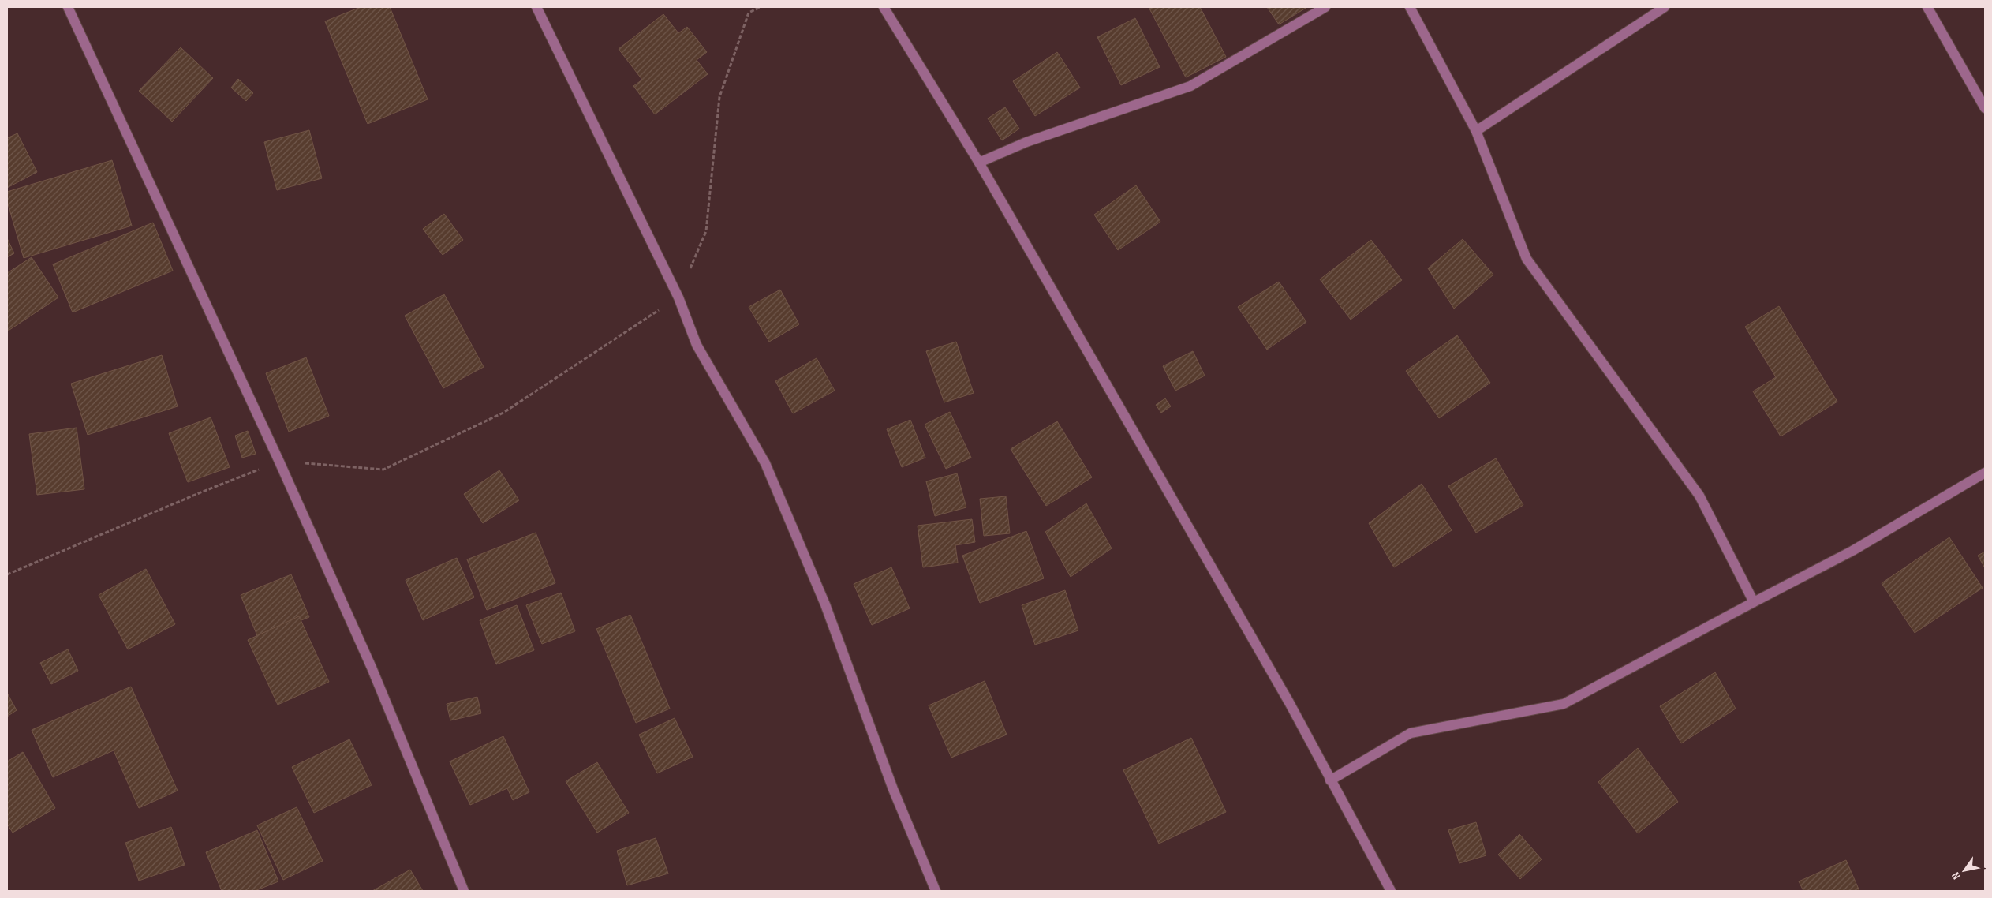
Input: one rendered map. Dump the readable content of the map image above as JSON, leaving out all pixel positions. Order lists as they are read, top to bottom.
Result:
{
  "north": "bottom left"
}
